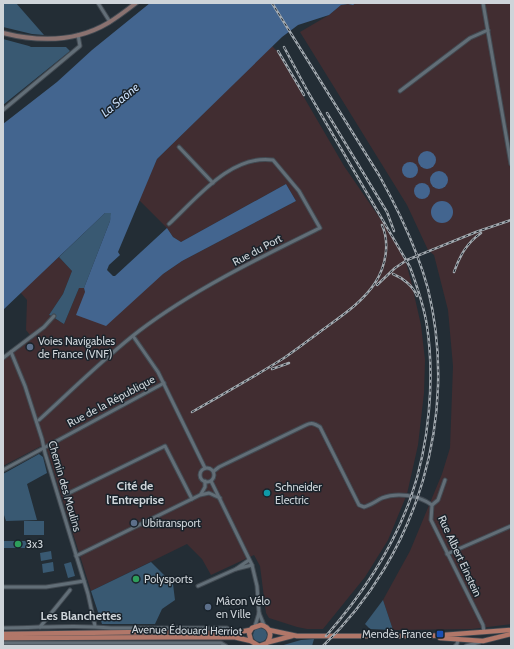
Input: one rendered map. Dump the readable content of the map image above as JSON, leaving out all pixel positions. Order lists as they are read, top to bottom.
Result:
{
  "streets": {
    "main road": ["Avenue Édouard Herriot"],
    "street": [
      "Rue du Port",
      "Rue de la République",
      "Chemin des Moulins",
      "Rue Albert Einstein"
    ]
  },
  "crossings": [
    ["Rue de la République", "Chemin des Moulins"]
  ],
  "districts": ["Cité de l'Entreprise", "Les Blanchettes"],
  "water": ["La Saône"],
  "places": {
    "other": [
      "Voies Navigables de France (VNF)",
      "Schneider Electric",
      "Ubitransport",
      "3x3",
      "Polysports",
      "Mâcon Vélo en Ville"
    ],
    "transit": ["Mendès France"]
  }
}
